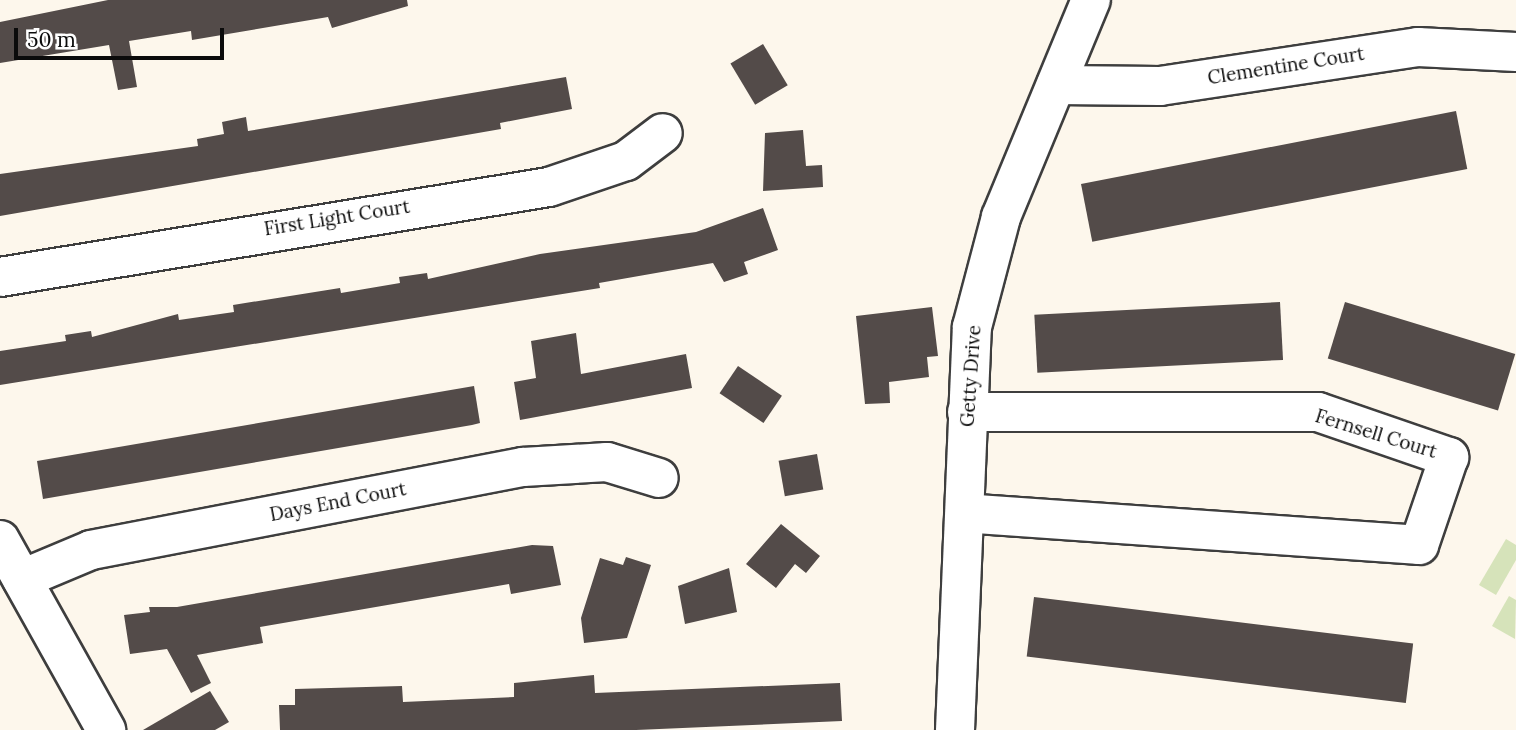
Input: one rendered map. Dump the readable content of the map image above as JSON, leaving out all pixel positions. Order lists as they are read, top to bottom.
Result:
{
  "streets": {
    "street": [
      "Clementine Court",
      "First Light Court",
      "Getty Drive",
      "Fernsell Court",
      "Days End Court"
    ]
  },
  "crossings": [
    ["Clementine Court", "Getty Drive"],
    ["Getty Drive", "Fernsell Court"]
  ],
  "scale_bar": "50 m"
}
